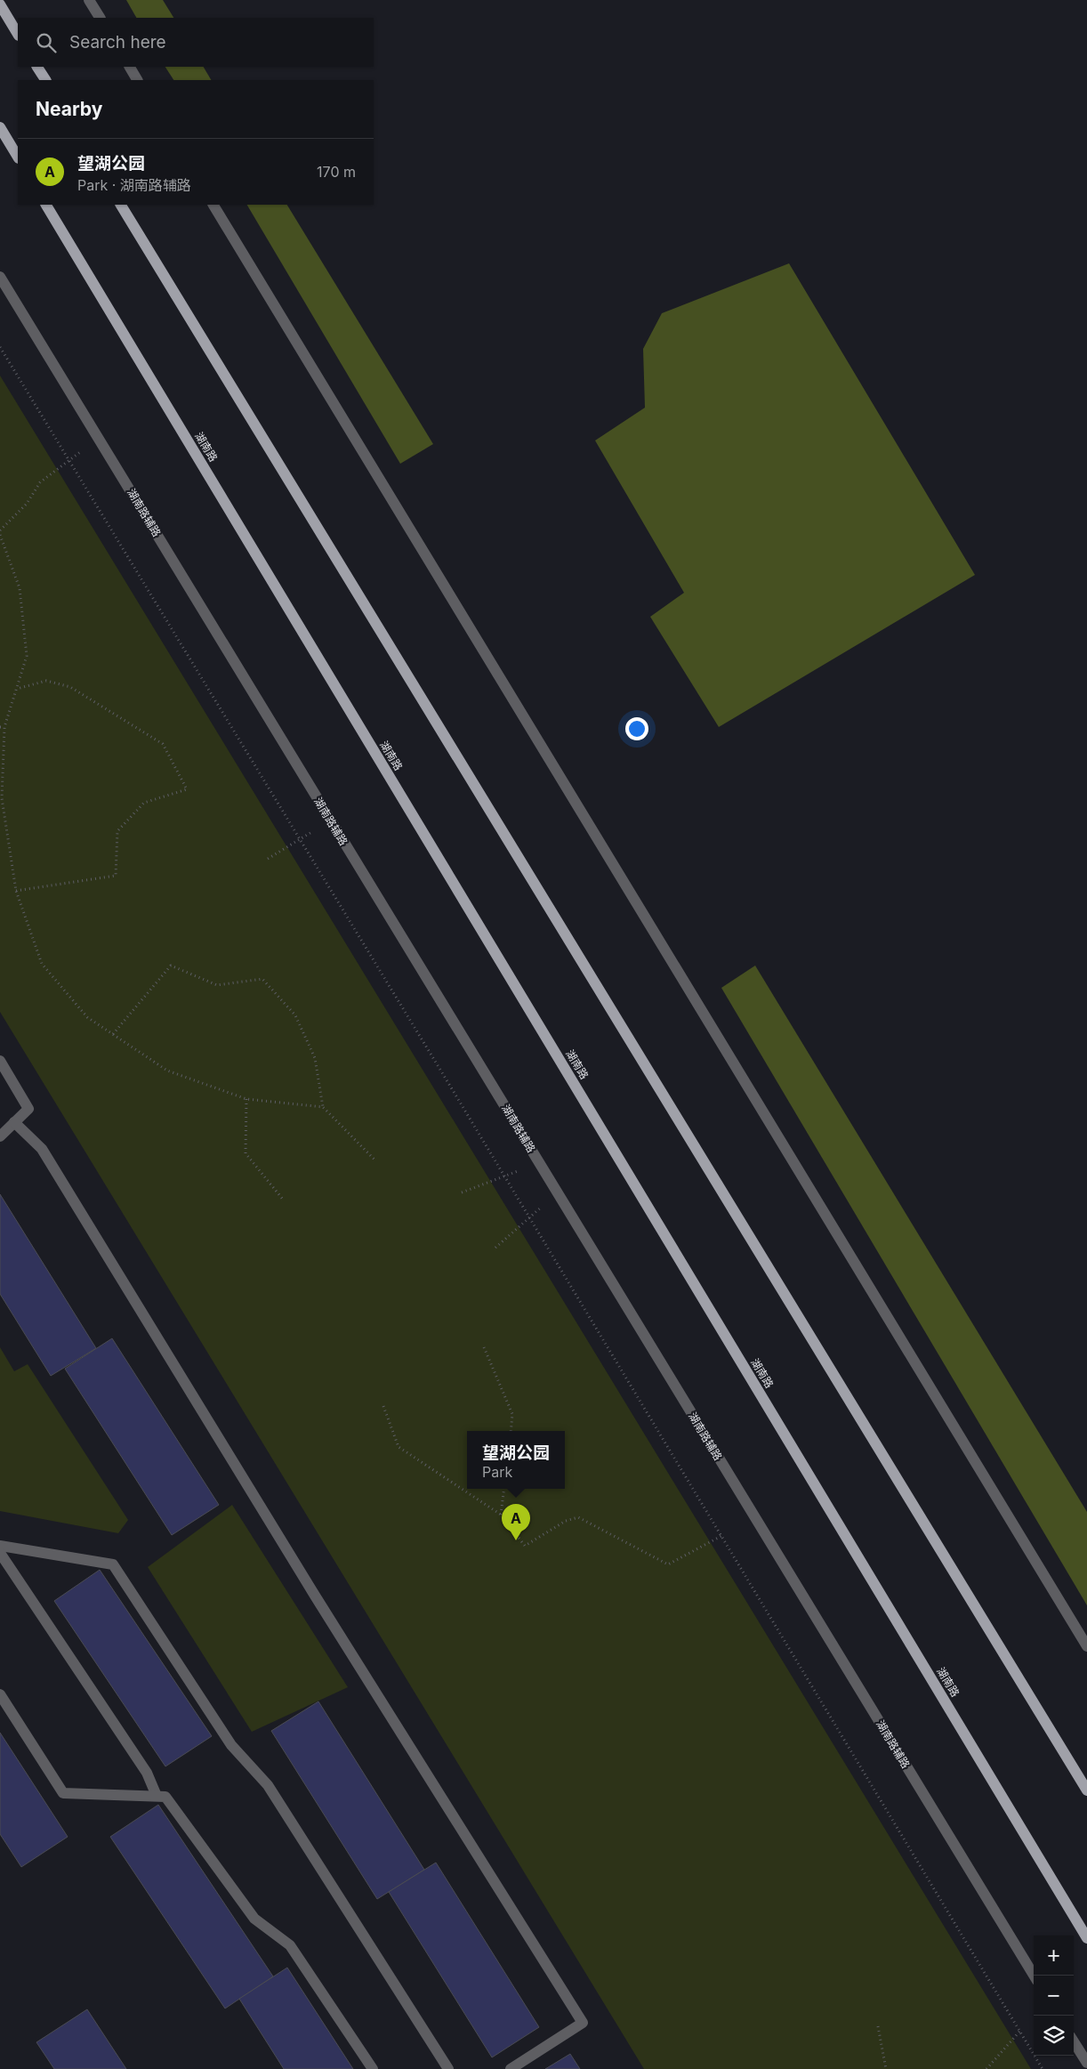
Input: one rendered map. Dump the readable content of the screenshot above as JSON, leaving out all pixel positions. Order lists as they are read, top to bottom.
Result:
{
  "streets": {
    "main road": ["湖南路"],
    "street": ["湖南路辅路"]
  },
  "page": {
    "search": "Search here",
    "heading": "Nearby",
    "list": [
      {
        "mark": "A",
        "name": "望湖公园",
        "note": "Park · 湖南路辅路",
        "value": "170 m"
      }
    ],
    "popup": ["望湖公园", "Park"],
    "pins": "A",
    "map_buttons": ["+", "−"]
  }
}
